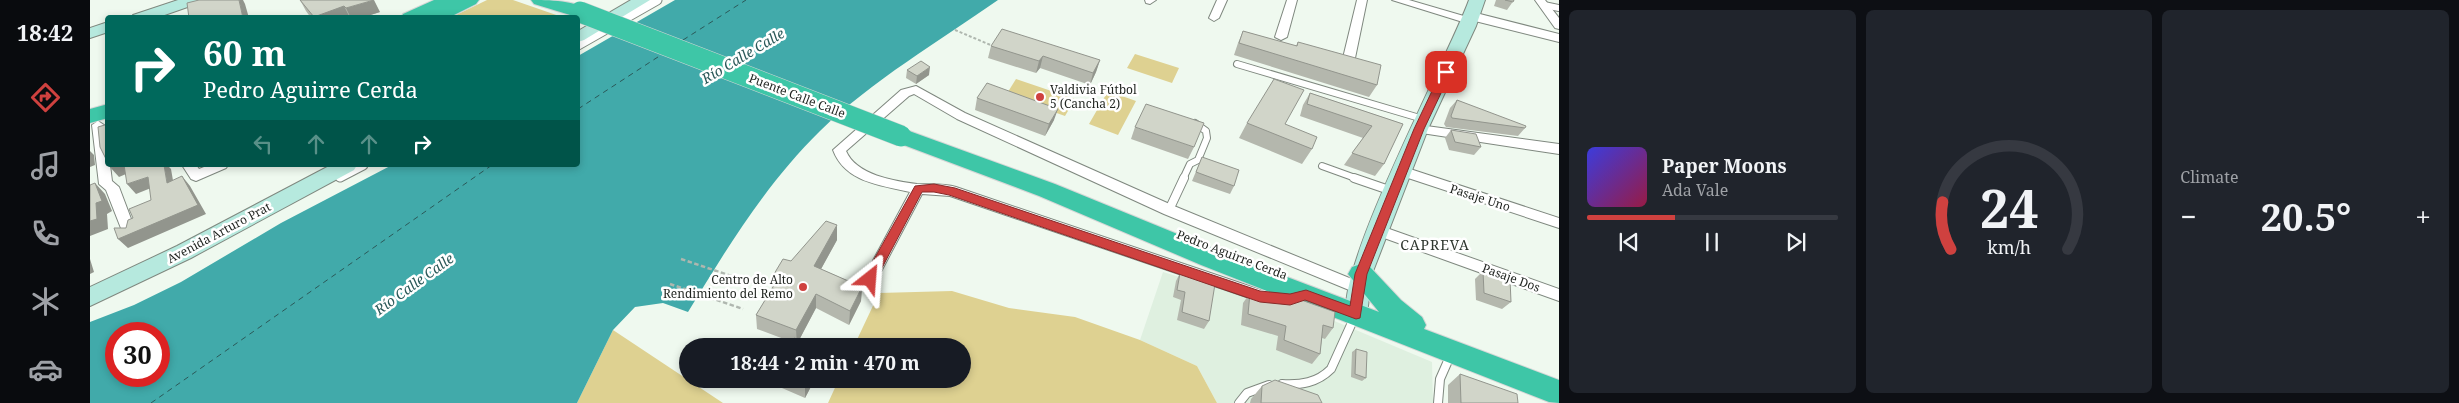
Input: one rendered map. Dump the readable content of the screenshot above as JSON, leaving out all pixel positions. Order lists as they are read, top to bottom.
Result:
{
  "streets": {
    "highway": ["Puente Calle Calle", "Pedro Aguirre Cerda"],
    "main road": ["Avenida Arturo Prat"],
    "street": ["Pasaje Uno", "Pasaje Dos"]
  },
  "crossings": [
    ["Puente Calle Calle", "Pedro Aguirre Cerda"]
  ],
  "districts": ["CAPREVA"],
  "water": ["Río Calle Calle"],
  "places": ["Valdivia Fútbol 5 (Cancha 2)", "Centro de Alto Rendimiento del Remo"],
  "page": {
    "tabs": "18:42",
    "tile": "Climate",
    "turn": ["60 m", "Pedro Aguirre Cerda"],
    "song": ["Paper Moons", "Ada Vale"],
    "heat": ["−", "20.5°", "+"],
    "limit": "30",
    "trip": "18:44 · 2 min · 470 m",
    "gauge": ["24", "km/h"]
  }
}
